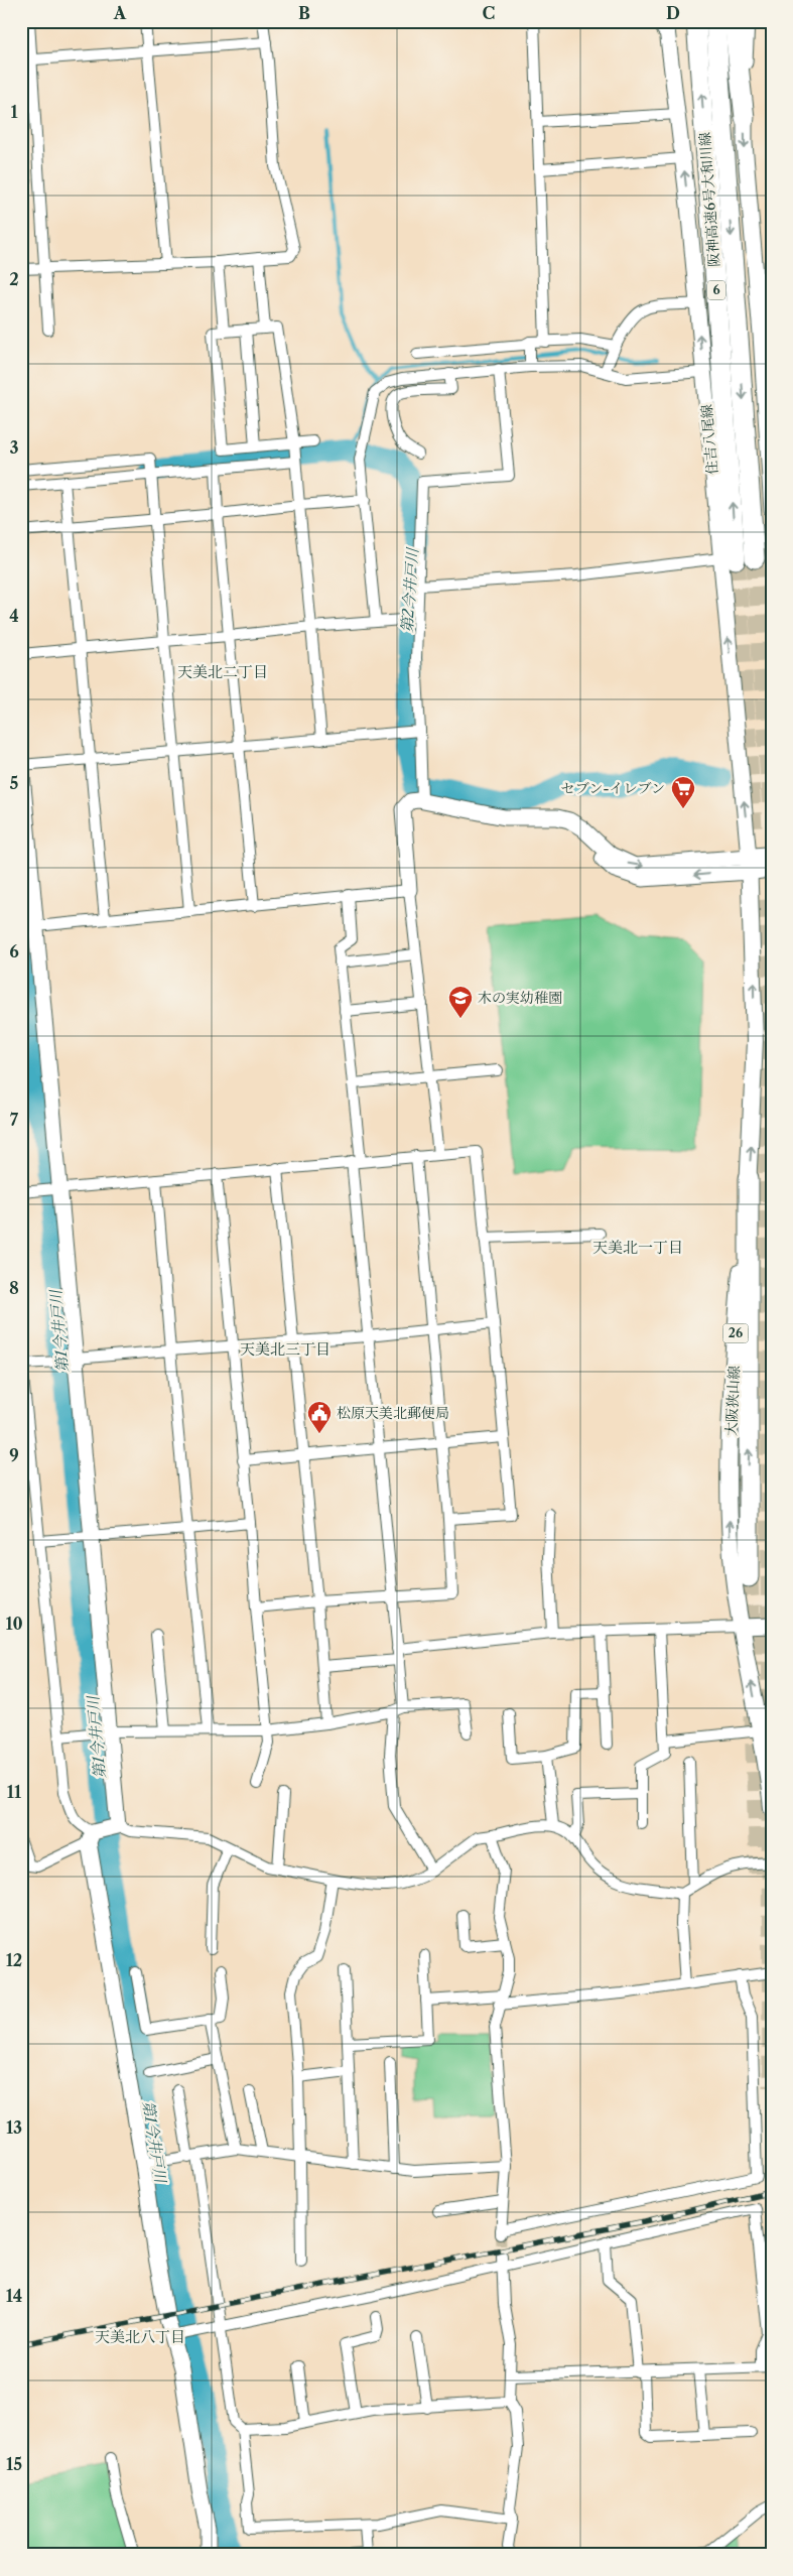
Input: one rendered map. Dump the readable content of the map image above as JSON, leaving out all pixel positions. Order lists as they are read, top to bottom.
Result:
{
  "streets": {
    "highway": ["阪神高速6号大和川線", "6"],
    "main road": ["26", "大阪狭山線"],
    "street": ["住吉八尾線"]
  },
  "crossings": [
    ["阪神高速6号大和川線", "住吉八尾線"],
    ["住吉八尾線", "大阪狭山線"]
  ],
  "one_way": ["大阪狭山線"],
  "districts": [
    "天美北二丁目",
    "天美北一丁目",
    "天美北三丁目",
    "天美北八丁目"
  ],
  "water": ["第2今井戸川", "第1今井戸川"],
  "places": {
    "supermarket": ["セブン-イレブン"],
    "school or university": ["木の実幼稚園"],
    "public building": ["松原天美北郵便局"]
  },
  "grid": {
    "columns": [
      "A",
      "B",
      "C",
      "D"
    ],
    "rows": [
      "1",
      "2",
      "3",
      "4",
      "5",
      "6",
      "7",
      "8",
      "9",
      "10",
      "11",
      "12",
      "13",
      "14",
      "15"
    ]
  }
}
